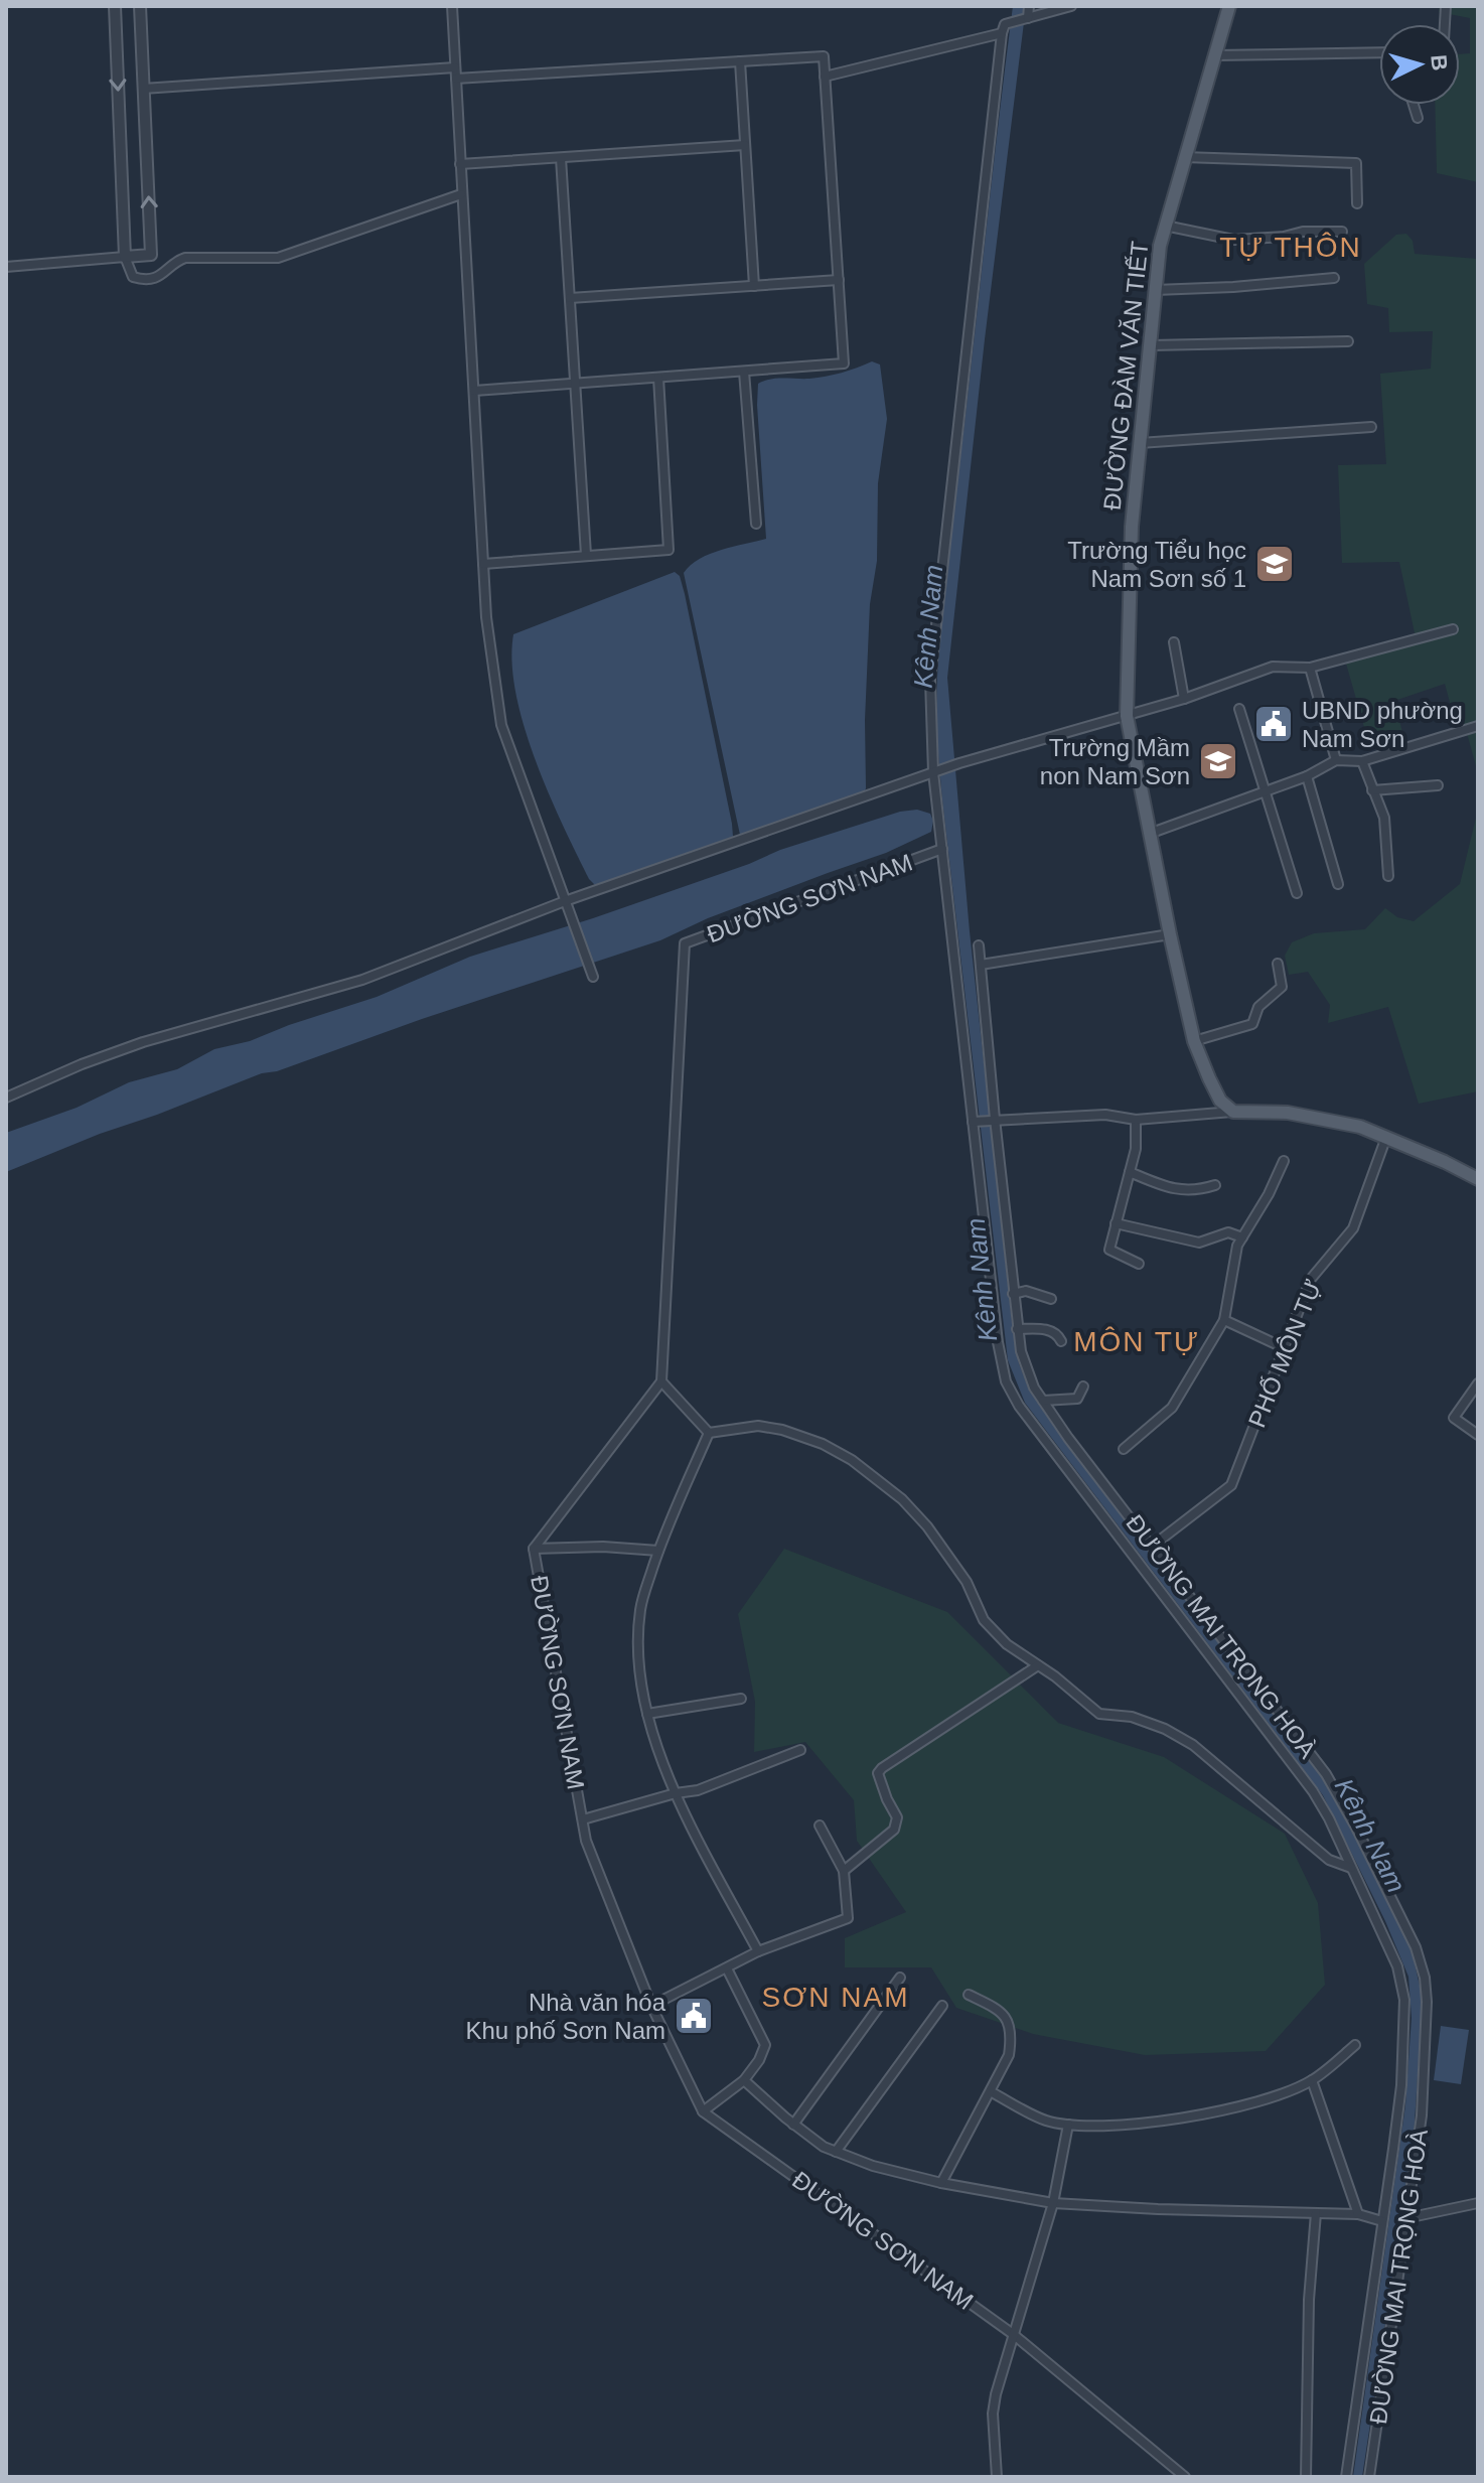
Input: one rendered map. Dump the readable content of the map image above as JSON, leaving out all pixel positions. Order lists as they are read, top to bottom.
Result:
{
  "streets": {
    "main road": ["ĐƯỜNG ĐÀM VĂN TIẾT"],
    "street": ["ĐƯỜNG SƠN NAM", "PHỐ MÔN TỰ", "ĐƯỜNG MAI TRỌNG HOÀ"]
  },
  "crossings": [
    ["PHỐ MÔN TỰ", "ĐƯỜNG MAI TRỌNG HOÀ"]
  ],
  "districts": ["TỰ THÔN", "MÔN TỰ", "SƠN NAM"],
  "water": ["Kênh Nam"],
  "places": {
    "school or university": ["Trường Tiểu học Nam Sơn số 1", "Trường Mầm non Nam Sơn"],
    "public building": ["UBND phường Nam Sơn", "Nhà văn hóa Khu phố Sơn Nam"]
  },
  "north": "right"
}
